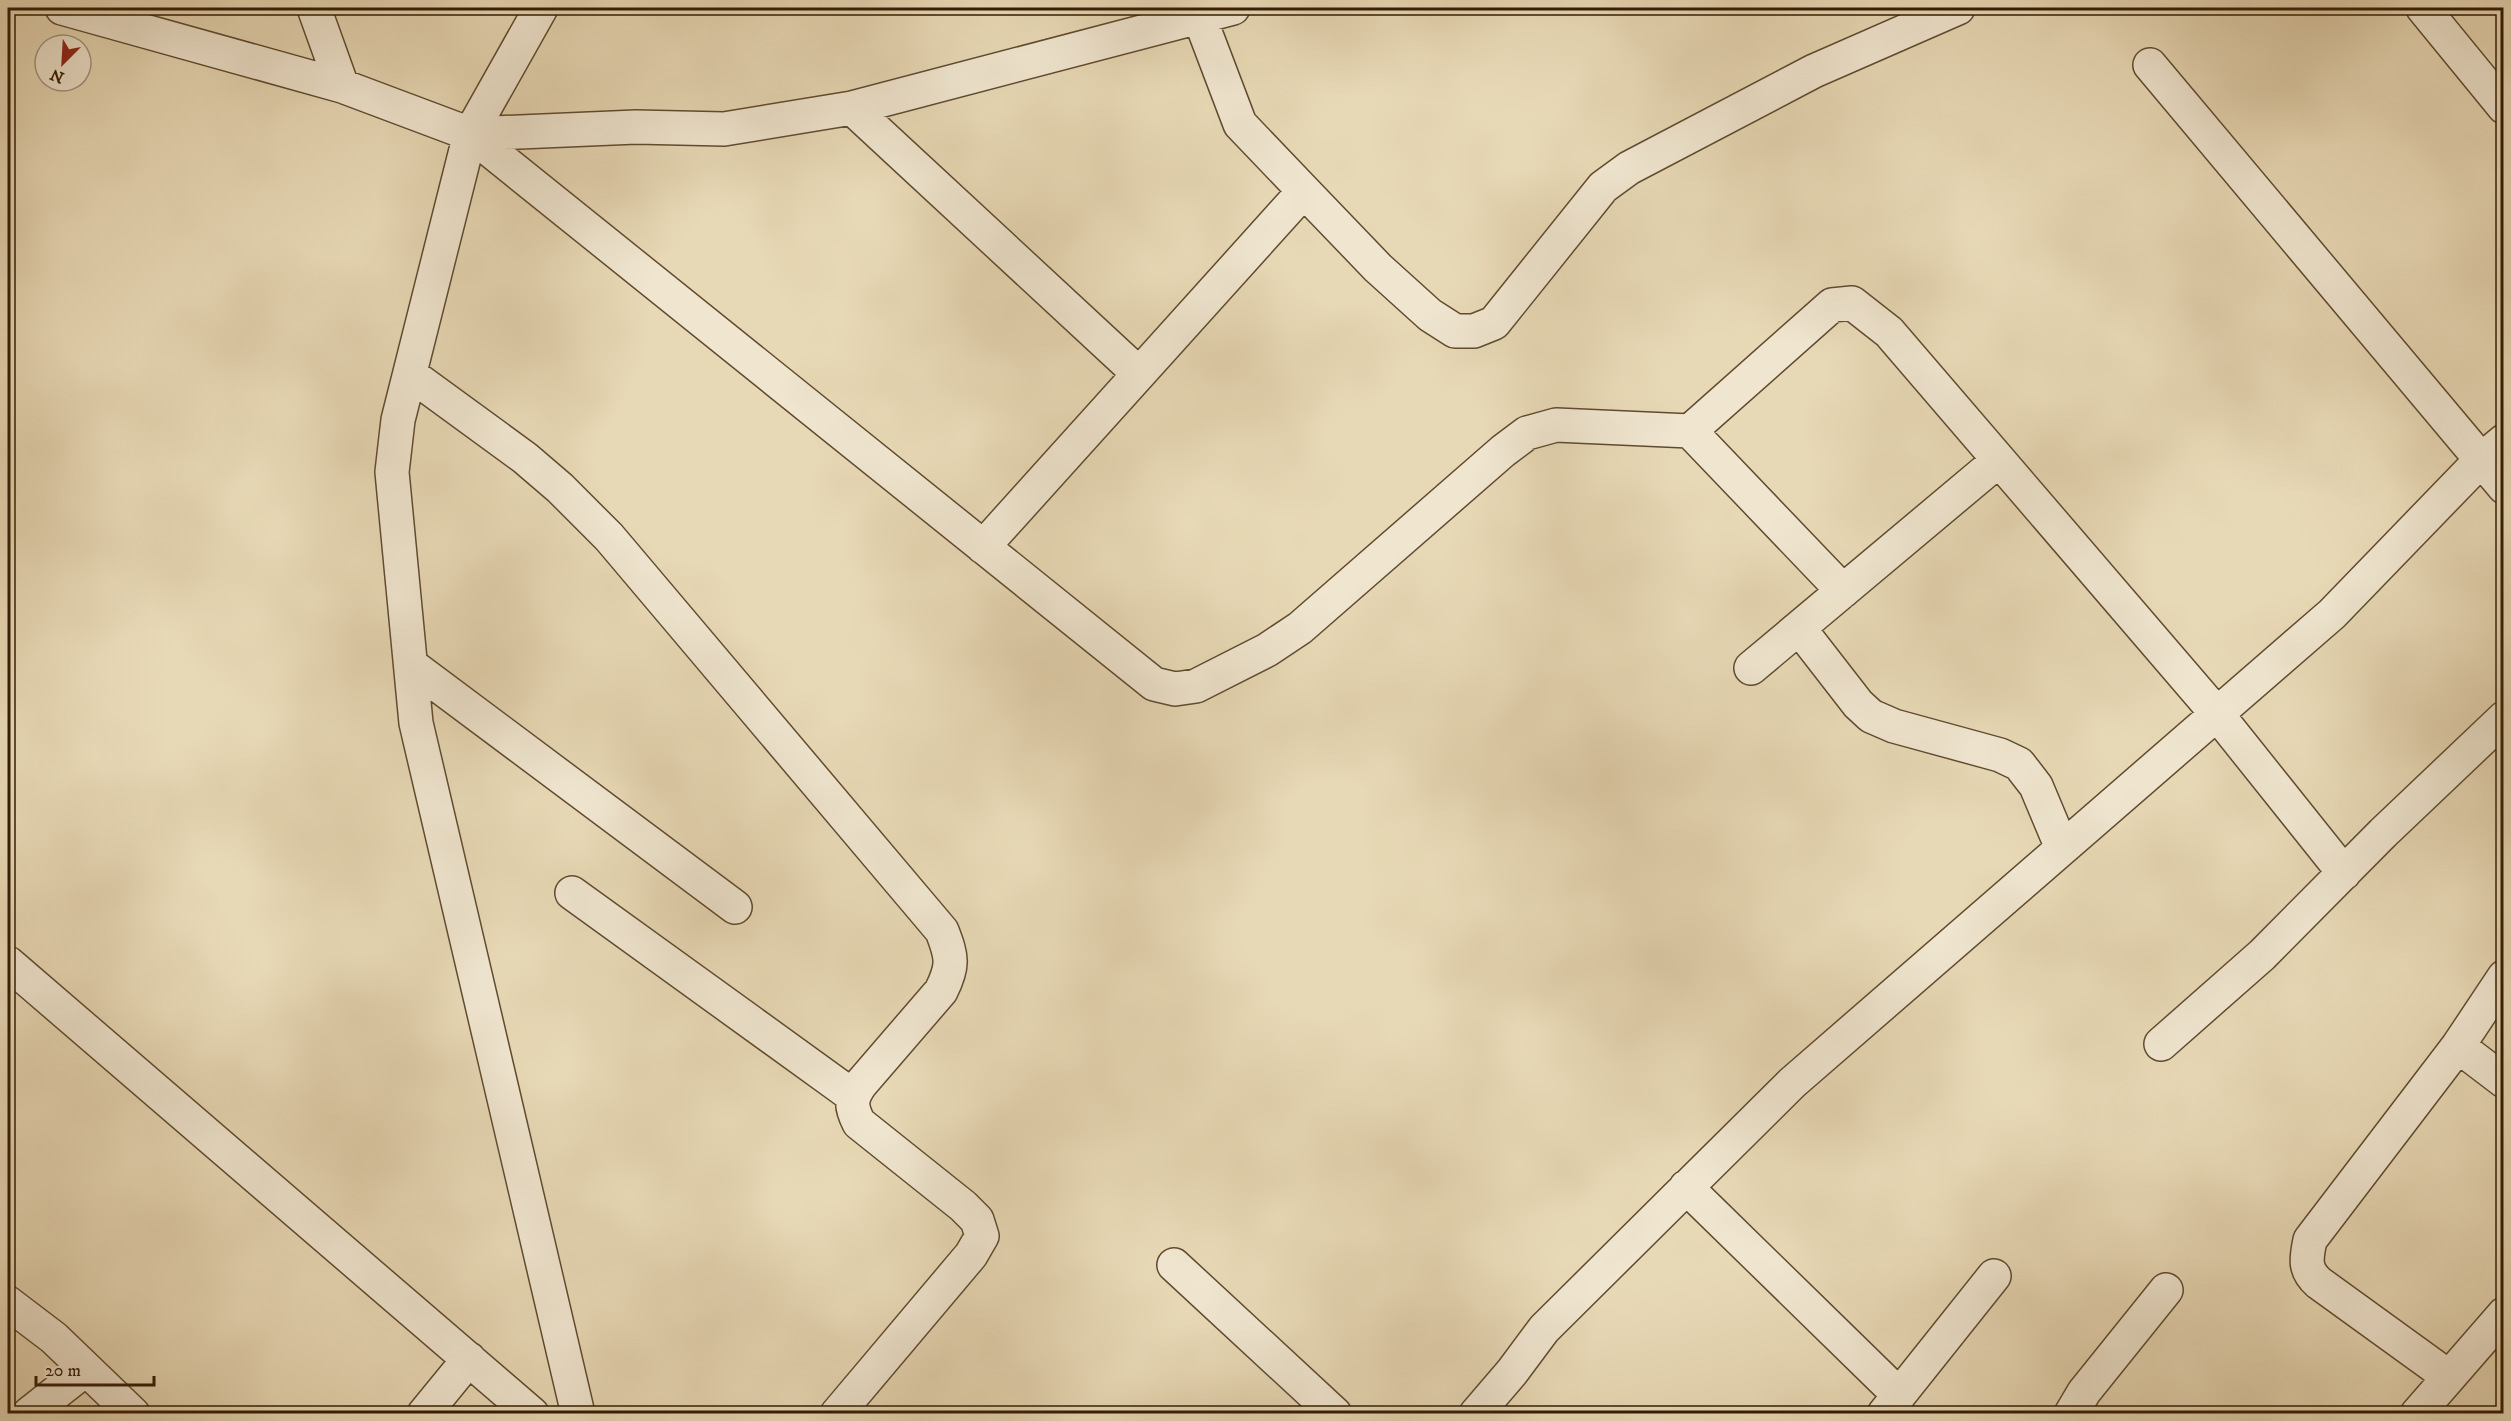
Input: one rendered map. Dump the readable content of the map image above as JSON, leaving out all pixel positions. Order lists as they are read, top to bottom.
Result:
{
  "scale_bar": "20 m",
  "north": "bottom left"
}
